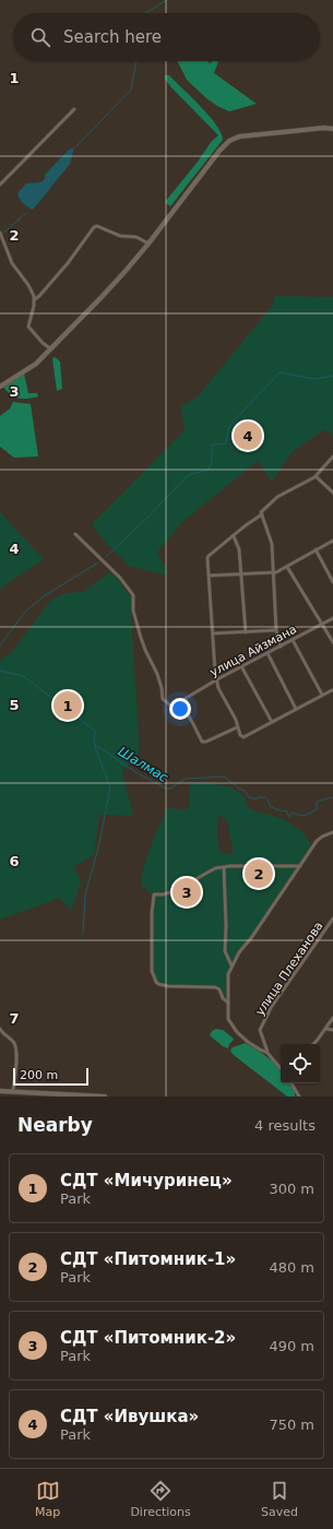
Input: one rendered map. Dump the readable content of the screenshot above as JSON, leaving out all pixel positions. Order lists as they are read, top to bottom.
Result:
{
  "streets": {
    "street": ["улица Айзмана", "улица Плеханова"]
  },
  "water": ["Шалмас"],
  "scale_bar": "200 m",
  "page": {
    "search": "Search here",
    "pins": [
      "4",
      "1",
      "2",
      "3"
    ],
    "scale": "200 m",
    "heading": ["Nearby", "4 results"],
    "list": [
      {
        "mark": "1",
        "name": "СДТ «Мичуринец»",
        "note": "Park",
        "value": "300 m"
      },
      {
        "mark": "2",
        "name": "СДТ «Питомник-1»",
        "note": "Park",
        "value": "480 m"
      },
      {
        "mark": "3",
        "name": "СДТ «Питомник-2»",
        "note": "Park",
        "value": "490 m"
      },
      {
        "mark": "4",
        "name": "СДТ «Ивушка»",
        "note": "Park",
        "value": "750 m"
      }
    ],
    "nav": ["Map", "Directions", "Saved"]
  },
  "grid": {
    "rows": [
      "1",
      "2",
      "3",
      "4",
      "5",
      "6",
      "7"
    ]
  }
}
